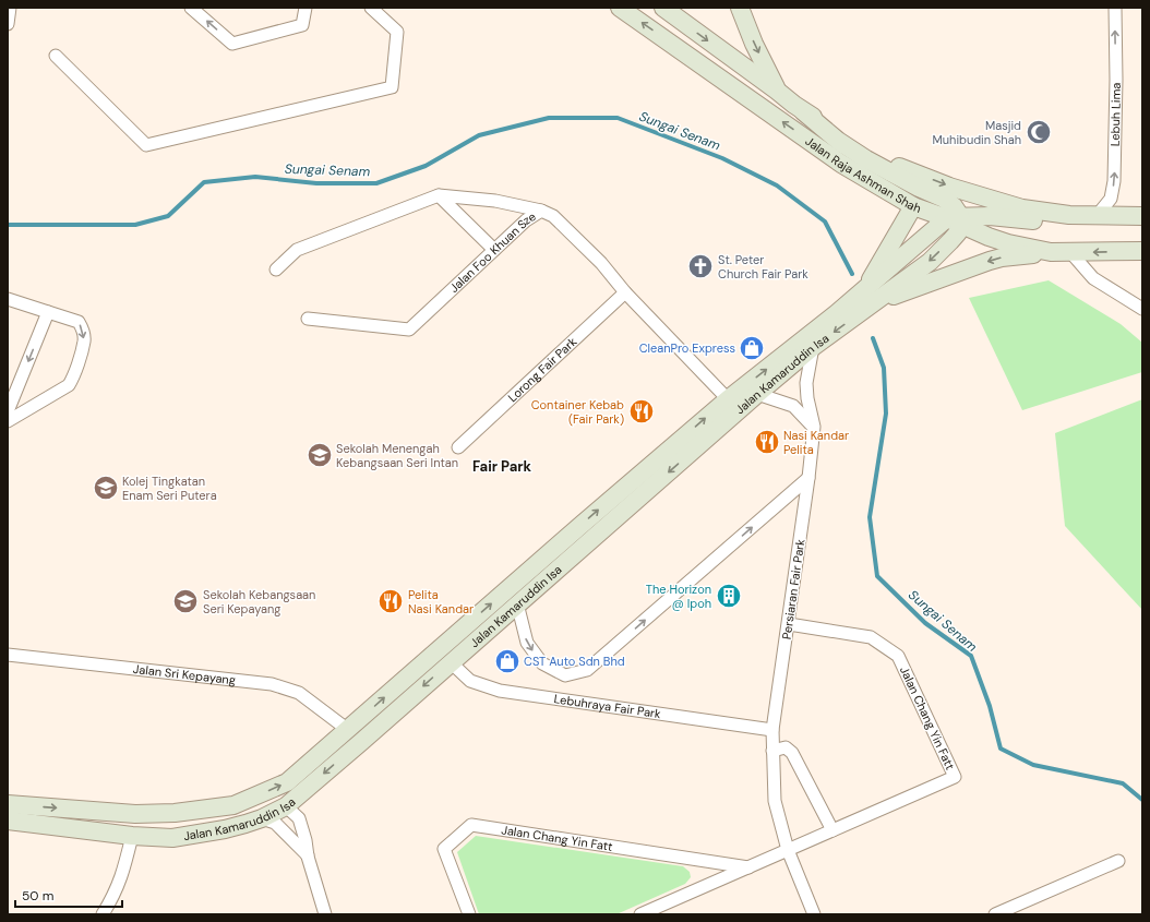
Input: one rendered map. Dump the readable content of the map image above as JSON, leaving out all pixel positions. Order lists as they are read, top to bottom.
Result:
{
  "streets": {
    "main road": ["Jalan Raja Ashman Shah", "Jalan Kamaruddin Isa"],
    "street": [
      "Lebuh Lima",
      "Jalan Foo Khuan Sze",
      "Lorong Fair Park",
      "Persiaran Fair Park",
      "Jalan Sri Kepayang",
      "Lebuhraya Fair Park",
      "Jalan Chang Yin Fatt"
    ]
  },
  "crossings": [
    ["Lebuh Lima", "Jalan Raja Ashman Shah"],
    ["Jalan Raja Ashman Shah", "Jalan Kamaruddin Isa"],
    ["Jalan Foo Khuan Sze", "Lorong Fair Park"],
    ["Jalan Foo Khuan Sze", "Jalan Kamaruddin Isa"],
    ["Jalan Kamaruddin Isa", "Persiaran Fair Park"],
    ["Jalan Kamaruddin Isa", "Jalan Sri Kepayang"],
    ["Jalan Kamaruddin Isa", "Lebuhraya Fair Park"],
    ["Persiaran Fair Park", "Lebuhraya Fair Park"],
    ["Persiaran Fair Park", "Jalan Chang Yin Fatt"]
  ],
  "one_way": ["Lebuh Lima"],
  "districts": ["Fair Park"],
  "water": ["Sungai Senam"],
  "places": {
    "mosque": ["Masjid Muhibudin Shah"],
    "church": ["St. Peter Church Fair Park"],
    "shop": ["CleanPro Express", "CST Auto Sdn Bhd"],
    "restaurant": ["Container Kebab (Fair Park)", "Nasi Kandar Pelita", "Pelita Nasi Kandar"],
    "school or university": ["Sekolah Menengah Kebangsaan Seri Intan", "Kolej Tingkatan Enam Seri Putera", "Sekolah Kebangsaan Seri Kepayang"],
    "building": ["The Horizon @ Ipoh"]
  },
  "scale_bar": "50 m"
}
